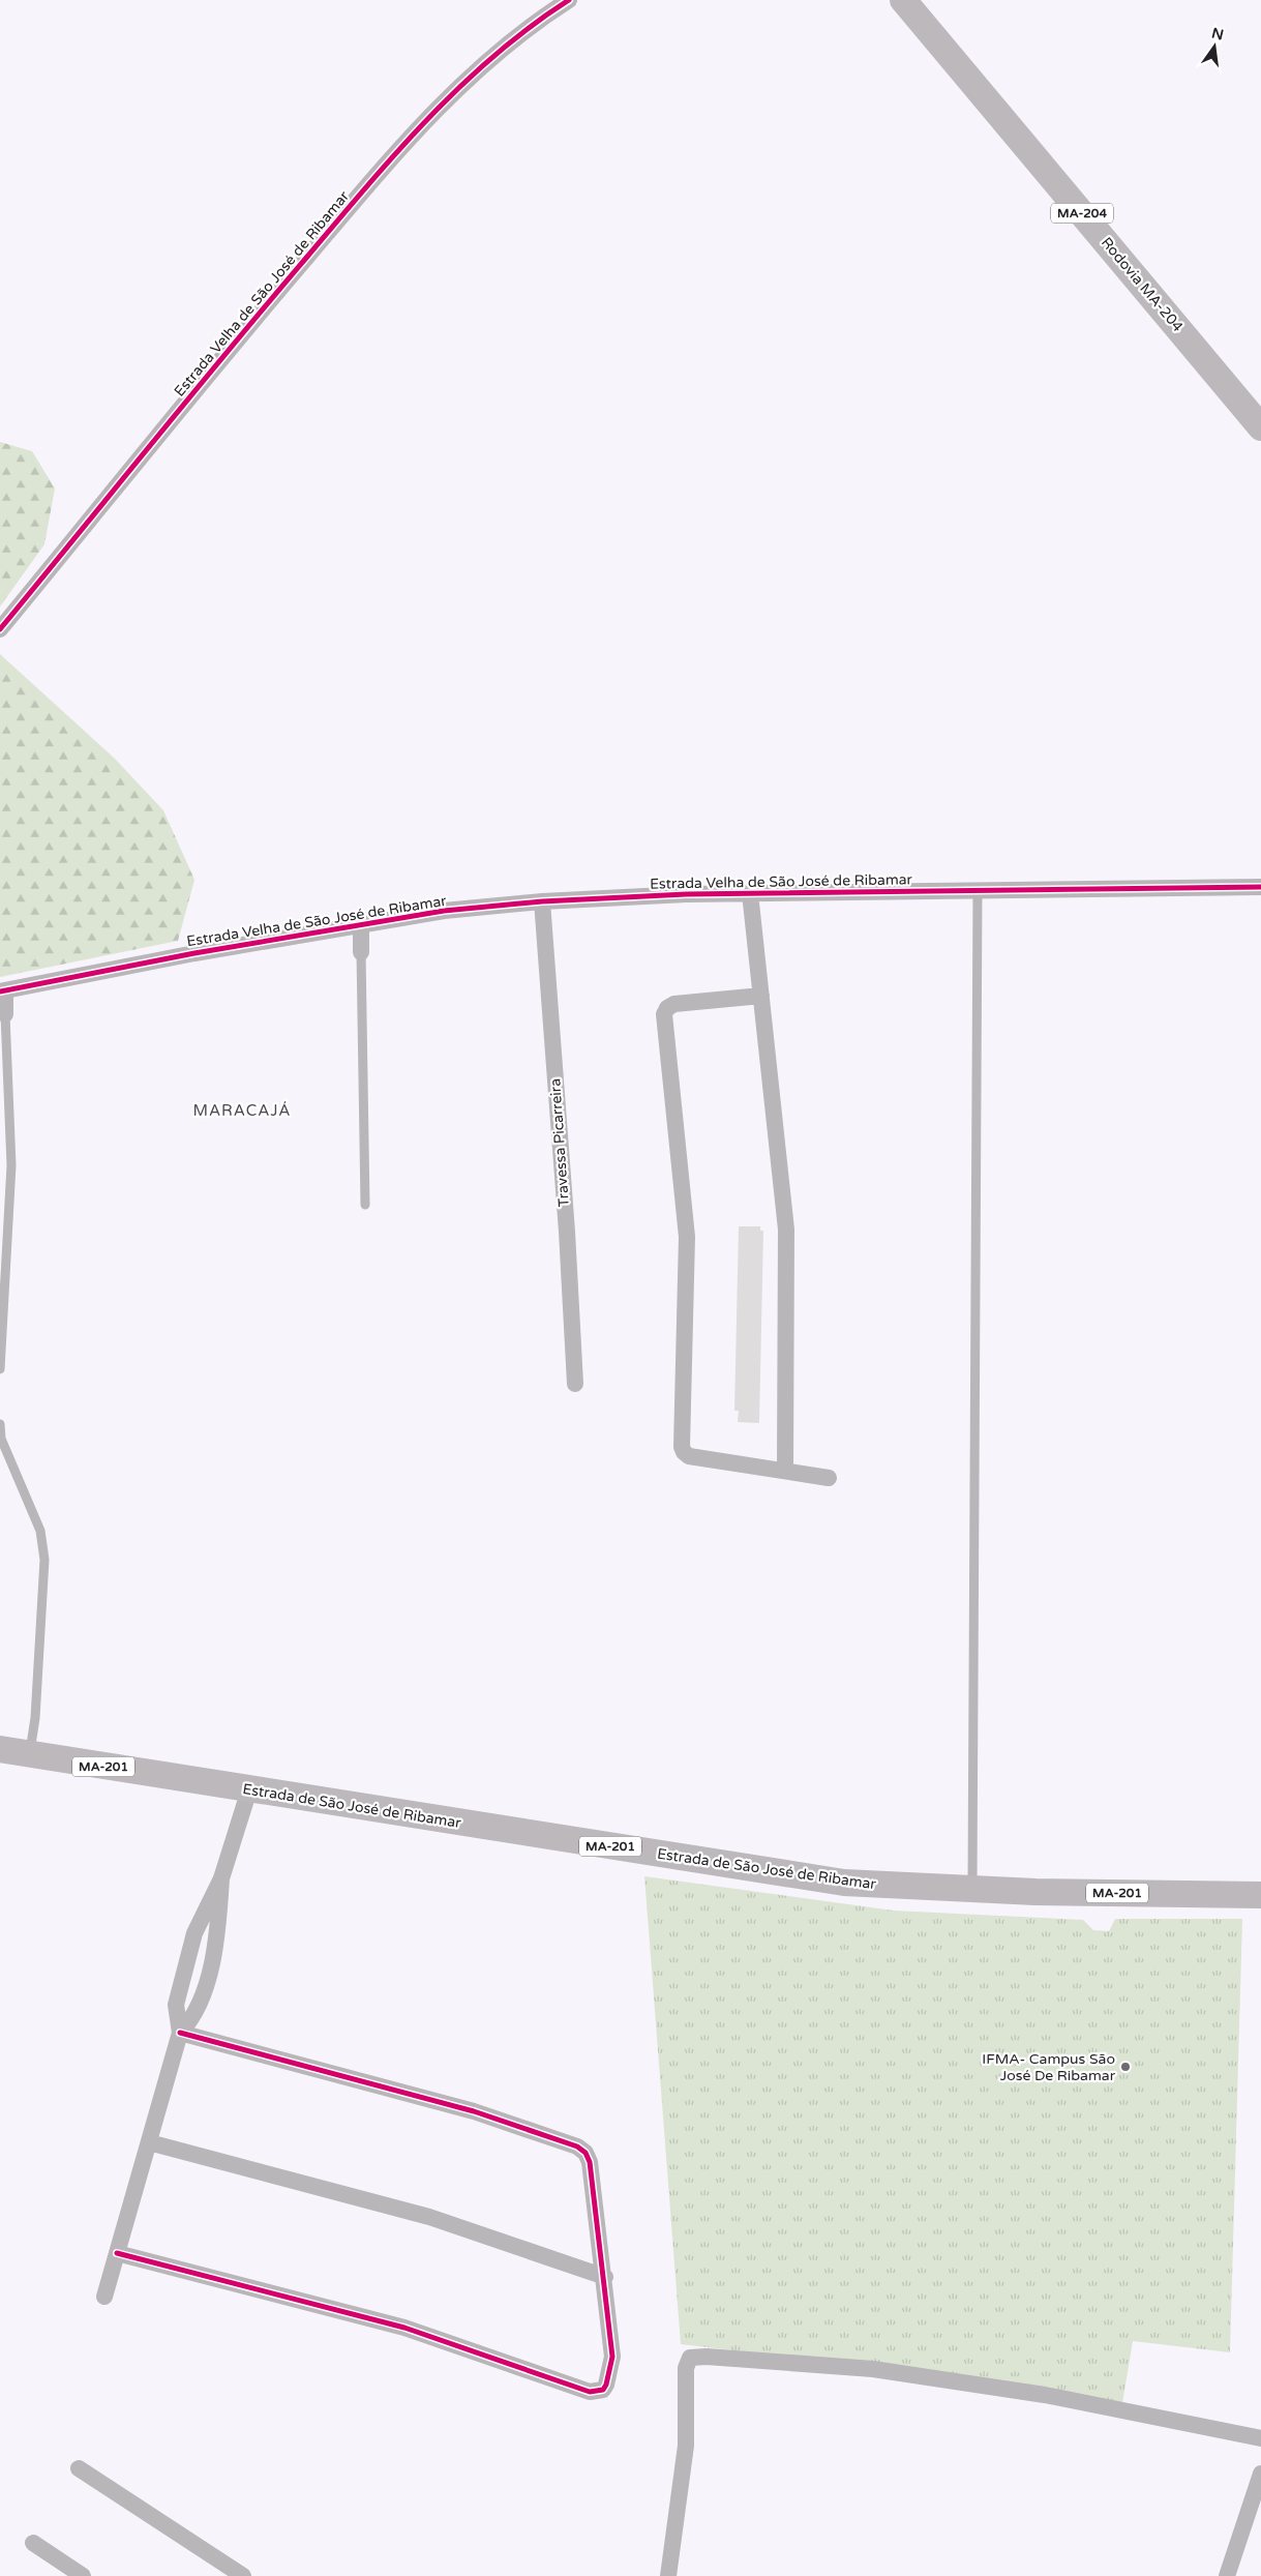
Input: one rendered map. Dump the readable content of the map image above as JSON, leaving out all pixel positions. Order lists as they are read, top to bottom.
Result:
{
  "streets": {
    "main road": [
      "MA-204",
      "Rodovia MA-204",
      "MA-201",
      "Estrada de São José de Ribamar"
    ],
    "street": ["Estrada Velha de São José de Ribamar", "Travessa Picarreira"]
  },
  "crossings": [
    ["Estrada Velha de São José de Ribamar", "Travessa Picarreira"]
  ],
  "districts": ["MARACAJÁ"],
  "places": ["IFMA- Campus São José De Ribamar"],
  "north": "top"
}
